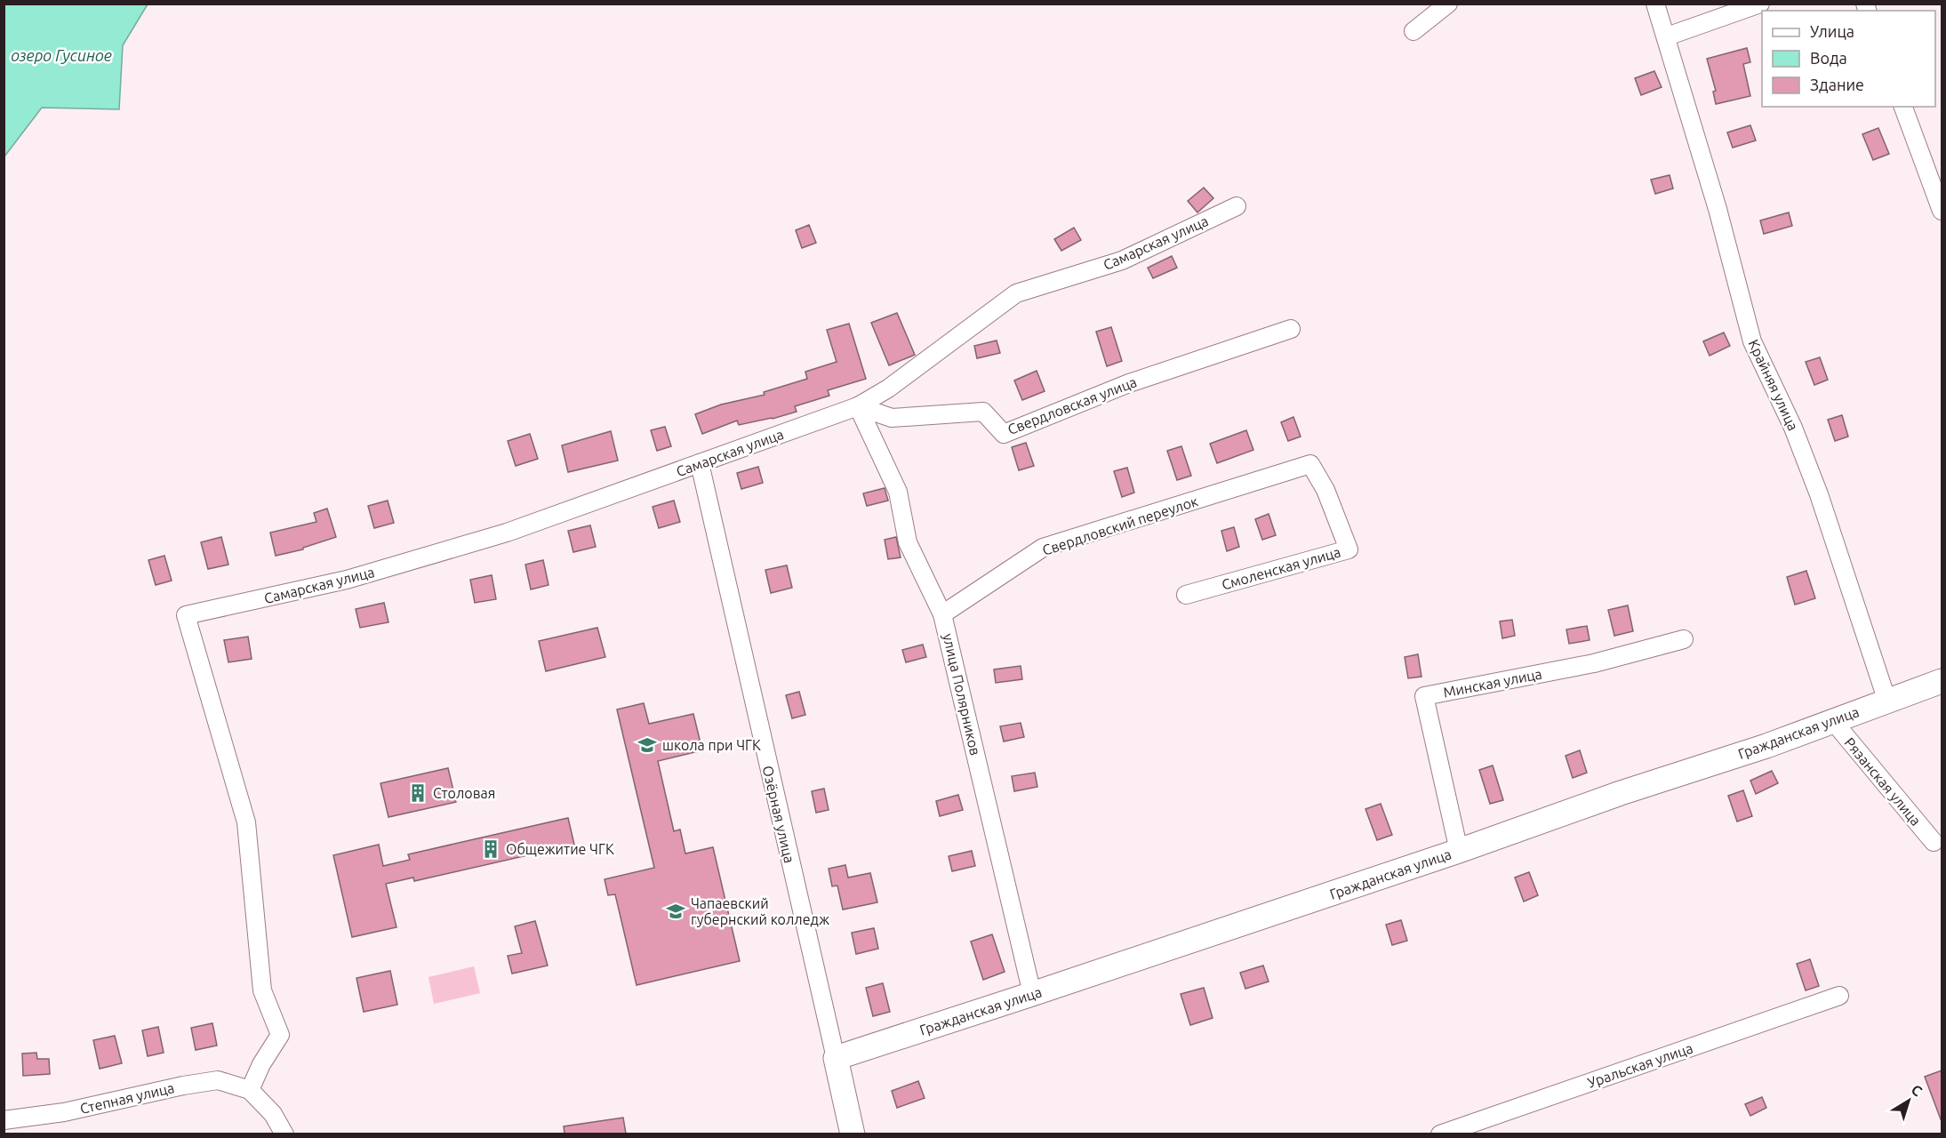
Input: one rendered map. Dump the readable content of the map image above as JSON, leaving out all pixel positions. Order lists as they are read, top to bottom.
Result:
{
  "streets": {
    "street": [
      "Самарская улица",
      "Крайняя улица",
      "Свердловская улица",
      "Свердловский переулок",
      "Смоленская улица",
      "Минская улица",
      "улица Полярников",
      "Гражданская улица",
      "Рязанская улица",
      "Озёрная улица",
      "Уральская улица",
      "Степная улица"
    ]
  },
  "crossings": [
    ["Самарская улица", "Свердловская улица"],
    ["Самарская улица", "улица Полярников"],
    ["Самарская улица", "Озёрная улица"],
    ["Самарская улица", "Степная улица"],
    ["Крайняя улица", "Гражданская улица"],
    ["Свердловская улица", "улица Полярников"],
    ["Свердловский переулок", "Смоленская улица"],
    ["Свердловский переулок", "улица Полярников"],
    ["Минская улица", "Гражданская улица"],
    ["улица Полярников", "Гражданская улица"],
    ["Гражданская улица", "Рязанская улица"],
    ["Гражданская улица", "Озёрная улица"]
  ],
  "water": ["озеро Гусиное"],
  "places": {
    "school or university": ["школа при ЧГК", "Чапаевский губернский колледж"],
    "building": ["Столовая", "Общежитие ЧГК"]
  },
  "legend": ["Улица", "Вода", "Здание"],
  "north": "top right"
}
